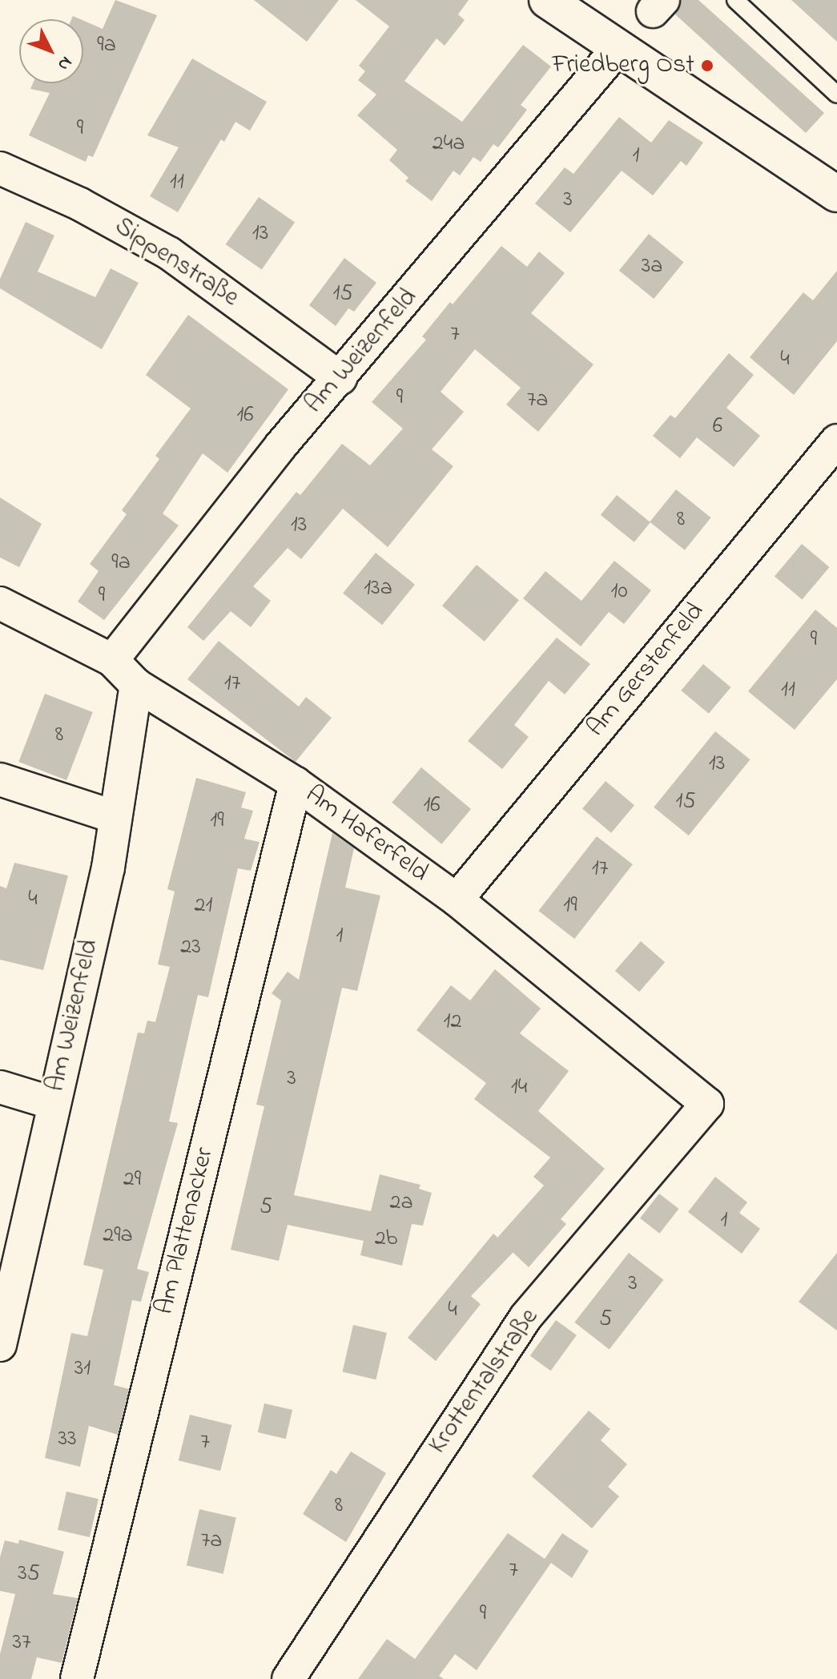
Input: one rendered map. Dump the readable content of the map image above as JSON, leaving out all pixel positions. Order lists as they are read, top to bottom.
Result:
{
  "streets": {
    "street": [
      "Sippenstraße",
      "Am Weizenfeld",
      "Am Gerstenfeld",
      "Am Haferfeld",
      "Am Plattenacker",
      "Krottentalstraße"
    ]
  },
  "crossings": [
    ["Sippenstraße", "Am Weizenfeld"],
    ["Am Weizenfeld", "Am Haferfeld"],
    ["Am Gerstenfeld", "Am Haferfeld"],
    ["Am Haferfeld", "Am Plattenacker"],
    ["Am Haferfeld", "Krottentalstraße"]
  ],
  "places": ["Friedberg Ost"],
  "house_numbers": [
    "9a",
    "9",
    "24a",
    "1",
    "11",
    "3",
    "13",
    "3a",
    "15",
    "7",
    "4",
    "9",
    "7a",
    "16",
    "6",
    "8",
    "13",
    "9a",
    "13a",
    "10",
    "9",
    "9",
    "17",
    "11",
    "8",
    "13",
    "15",
    "16",
    "19",
    "17",
    "4",
    "21",
    "19",
    "1",
    "23",
    "12",
    "3",
    "14",
    "29",
    "2a",
    "5",
    "1",
    "29a",
    "2b",
    "3",
    "4",
    "5",
    "31",
    "33",
    "7",
    "8",
    "7a",
    "7",
    "35",
    "9",
    "37"
  ],
  "north": "bottom right"
}
